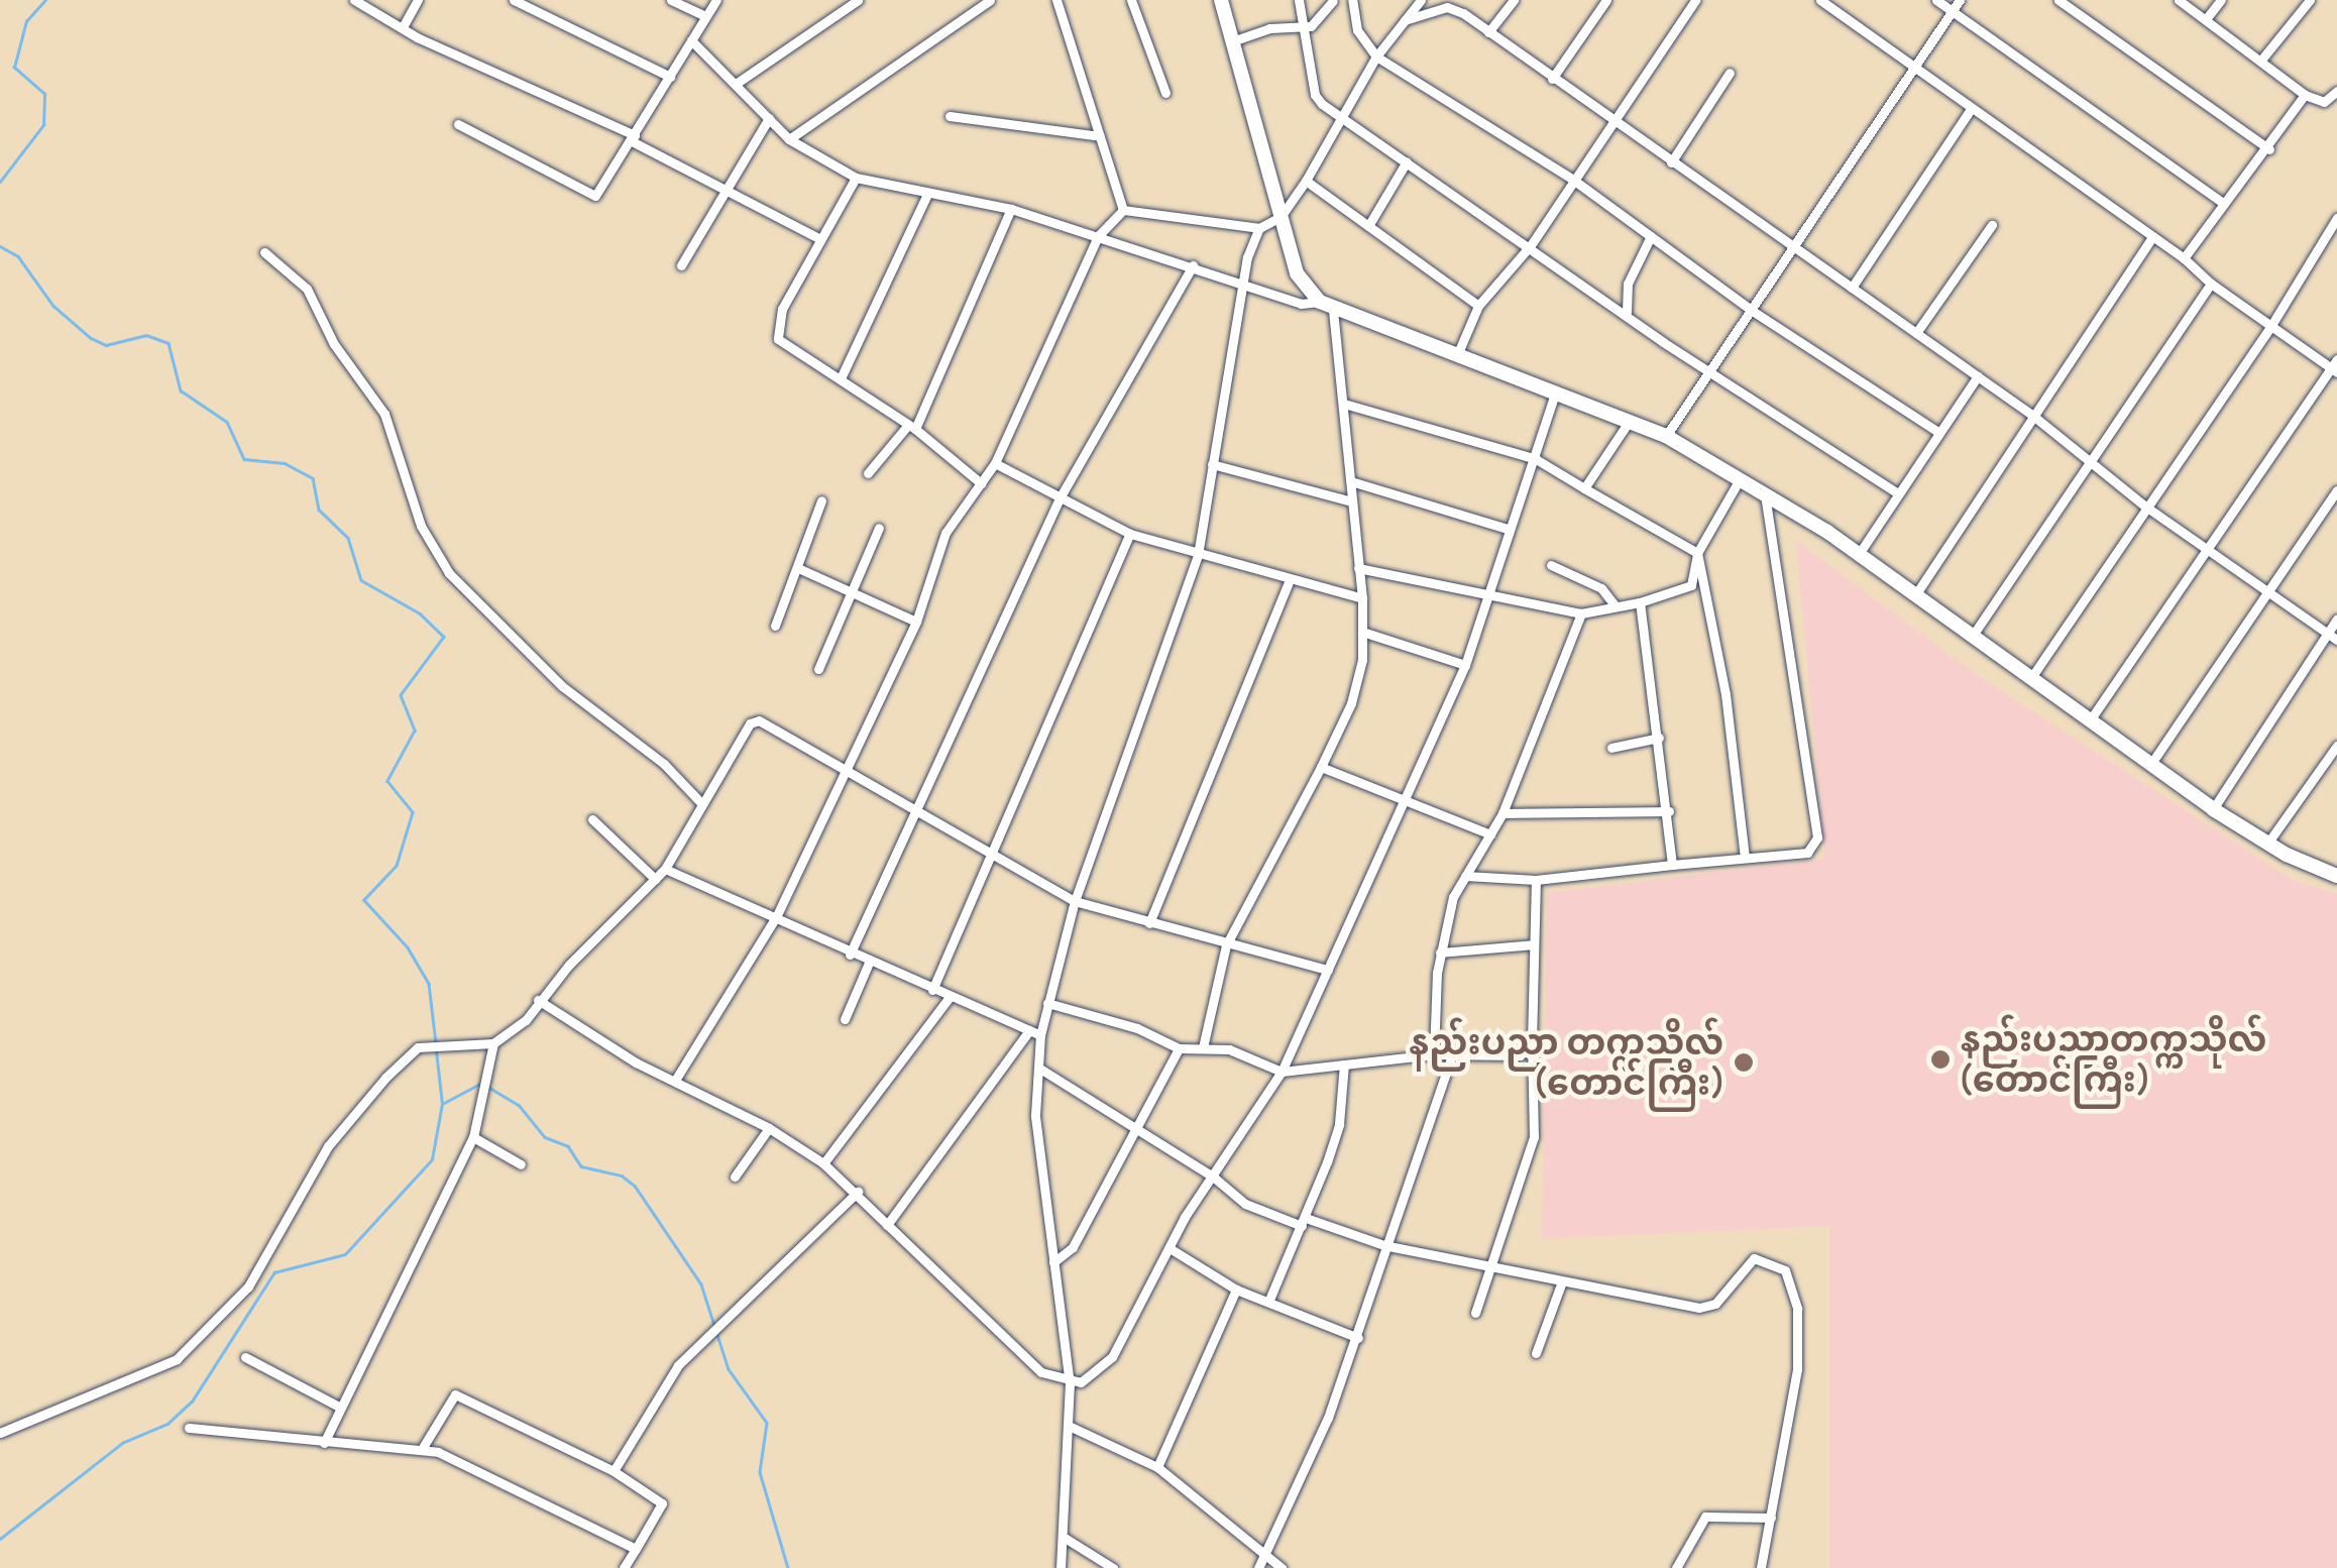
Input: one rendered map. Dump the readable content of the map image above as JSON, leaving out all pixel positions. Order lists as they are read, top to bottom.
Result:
{
  "places": ["နည်းပညာတက္ကသိုလ် (တောင်ကြီး)", "နည်းပညာ တက္ကသိုလ် (တောင်ကြီး)"]
}
